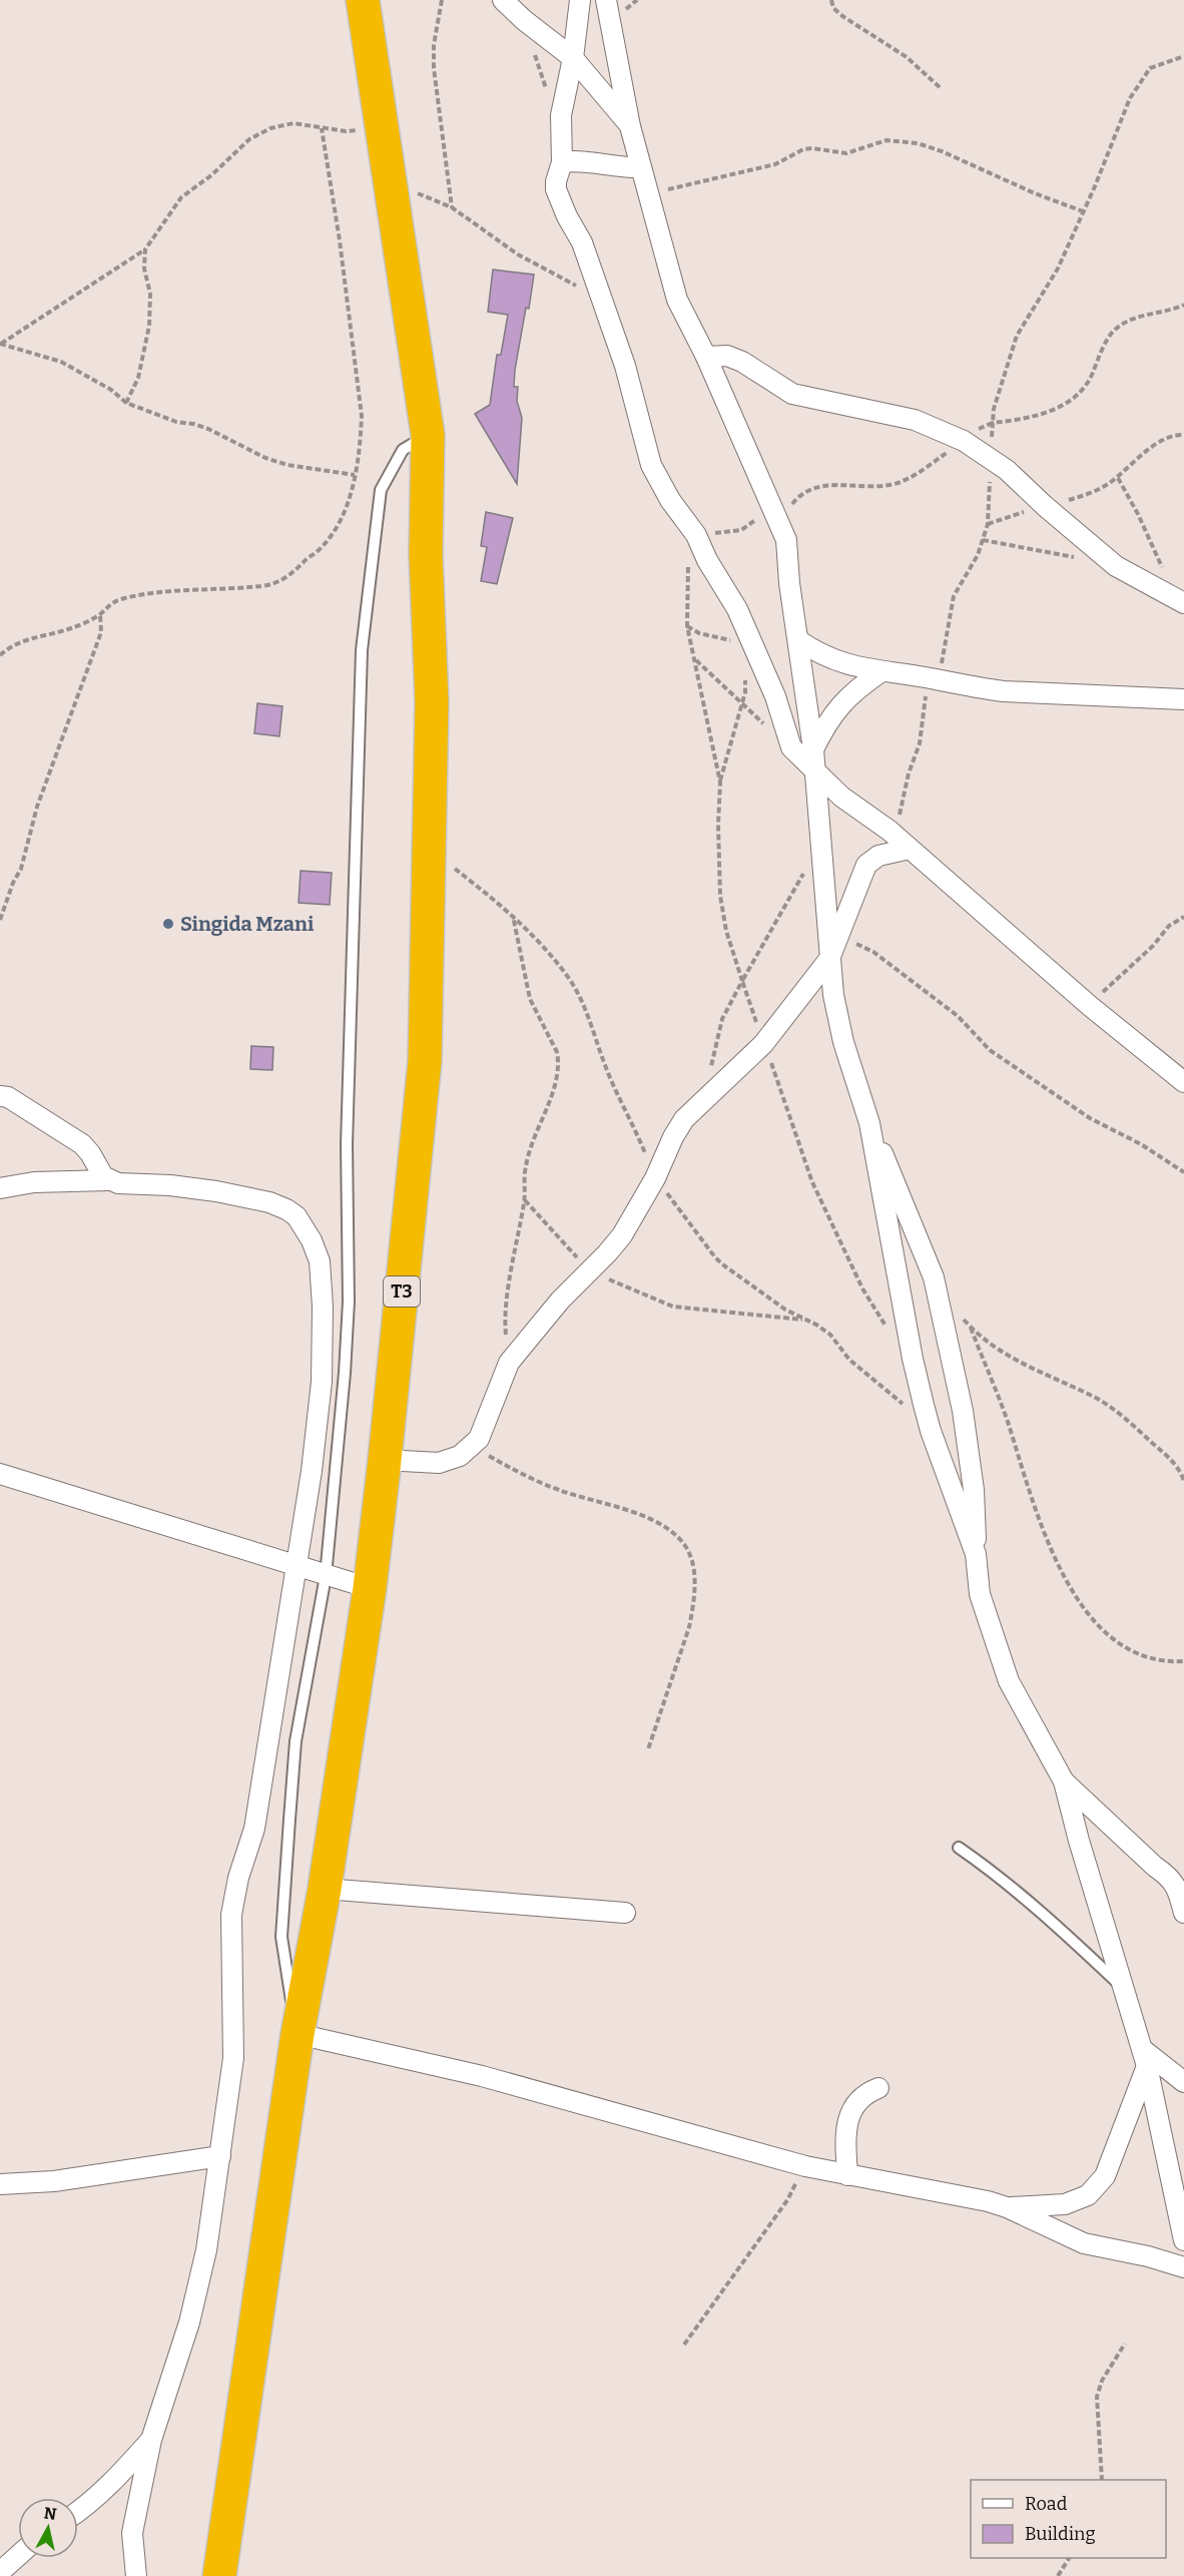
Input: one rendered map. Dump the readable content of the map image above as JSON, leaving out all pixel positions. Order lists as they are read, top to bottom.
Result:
{
  "streets": {
    "highway": ["T3"]
  },
  "places": ["Singida Mzani"],
  "legend": ["Road", "Building"],
  "north": "top"
}
